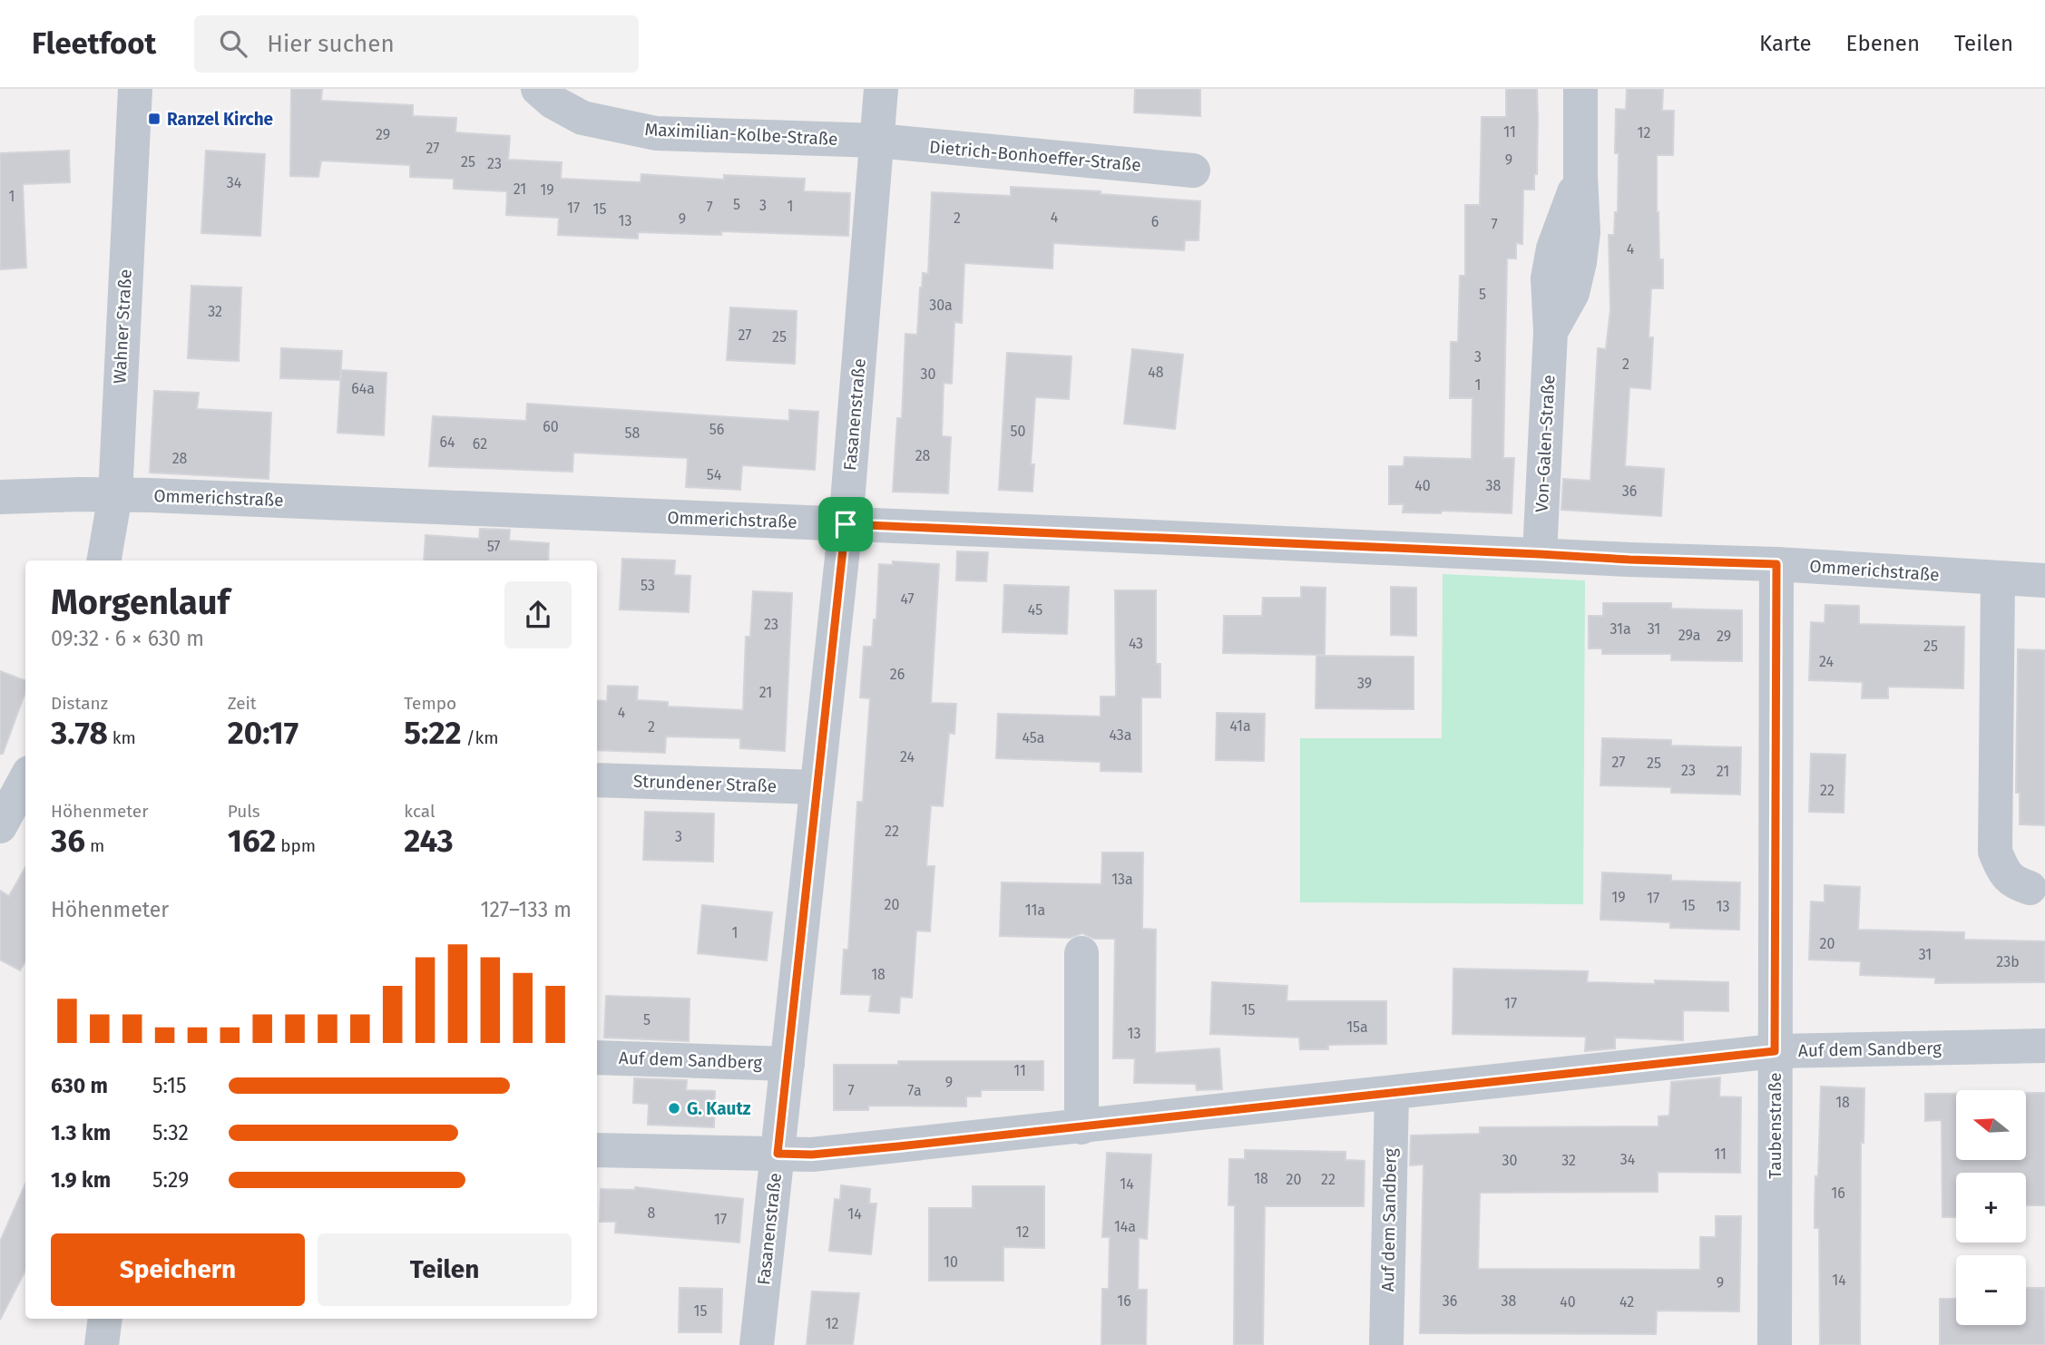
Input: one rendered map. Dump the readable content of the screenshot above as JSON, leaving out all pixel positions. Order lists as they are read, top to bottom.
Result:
{
  "streets": {
    "street": [
      "Maximilian-Kolbe-Straße",
      "Dietrich-Bonhoeffer-Straße",
      "Wahner Straße",
      "Fasanenstraße",
      "Von-Galen-Straße",
      "Ommerichstraße",
      "Strundener Straße",
      "Auf dem Sandberg",
      "Taubenstraße"
    ]
  },
  "crossings": [
    ["Maximilian-Kolbe-Straße", "Dietrich-Bonhoeffer-Straße"],
    ["Maximilian-Kolbe-Straße", "Fasanenstraße"],
    ["Dietrich-Bonhoeffer-Straße", "Fasanenstraße"],
    ["Wahner Straße", "Ommerichstraße"],
    ["Fasanenstraße", "Ommerichstraße"],
    ["Fasanenstraße", "Strundener Straße"],
    ["Fasanenstraße", "Auf dem Sandberg"],
    ["Von-Galen-Straße", "Ommerichstraße"],
    ["Ommerichstraße", "Taubenstraße"],
    ["Auf dem Sandberg", "Taubenstraße"]
  ],
  "places": {
    "transit": ["Ranzel Kirche"],
    "other": ["G. Kautz"]
  },
  "house_numbers": [
    "11",
    "12",
    "29",
    "27",
    "9",
    "25",
    "23",
    "34",
    "21",
    "19",
    "1",
    "5",
    "3",
    "1",
    "7",
    "17",
    "15",
    "4",
    "2",
    "9",
    "13",
    "6",
    "7",
    "4",
    "5",
    "30a",
    "32",
    "27",
    "25",
    "3",
    "2",
    "48",
    "30",
    "1",
    "64a",
    "60",
    "56",
    "50",
    "58",
    "64",
    "62",
    "28",
    "28",
    "54",
    "40",
    "38",
    "36",
    "57",
    "53",
    "47",
    "45",
    "23",
    "31a",
    "31",
    "29a",
    "29",
    "43",
    "25",
    "24",
    "26",
    "39",
    "21",
    "4",
    "41a",
    "2",
    "43a",
    "45a",
    "24",
    "27",
    "25",
    "23",
    "21",
    "22",
    "22",
    "3",
    "13a",
    "19",
    "17",
    "20",
    "15",
    "13",
    "11a",
    "1",
    "20",
    "31",
    "23b",
    "18",
    "17",
    "15",
    "5",
    "15a",
    "13",
    "11",
    "9",
    "7",
    "7a",
    "18",
    "11",
    "34",
    "30",
    "32",
    "18",
    "20",
    "22",
    "14",
    "16",
    "8",
    "14",
    "17",
    "14a",
    "12",
    "10",
    "14",
    "9",
    "16",
    "36",
    "38",
    "40",
    "42",
    "15",
    "12"
  ],
  "north": "left",
  "page": {
    "header": "Fleetfoot",
    "search": "Hier suchen",
    "nav": ["Karte", "Ebenen", "Teilen"],
    "heading": ["Morgenlauf", "09:32 · 6 × 630 m"],
    "stats": [
      ["Distanz", "3.78 km"],
      ["Zeit", "20:17"],
      ["Tempo", "5:22 /km"],
      ["Höhenmeter", "36 m"],
      ["Puls", "162 bpm"],
      ["kcal", "243"]
    ],
    "chart": ["Höhenmeter", "127–133 m"],
    "list": [
      {
        "name": "630 m",
        "note": "5:15"
      },
      {
        "name": "1.3 km",
        "note": "5:32"
      },
      {
        "name": "1.9 km",
        "note": "5:29"
      }
    ],
    "map_buttons": ["+", "−"],
    "buttons": ["Speichern", "Teilen"]
  }
}
